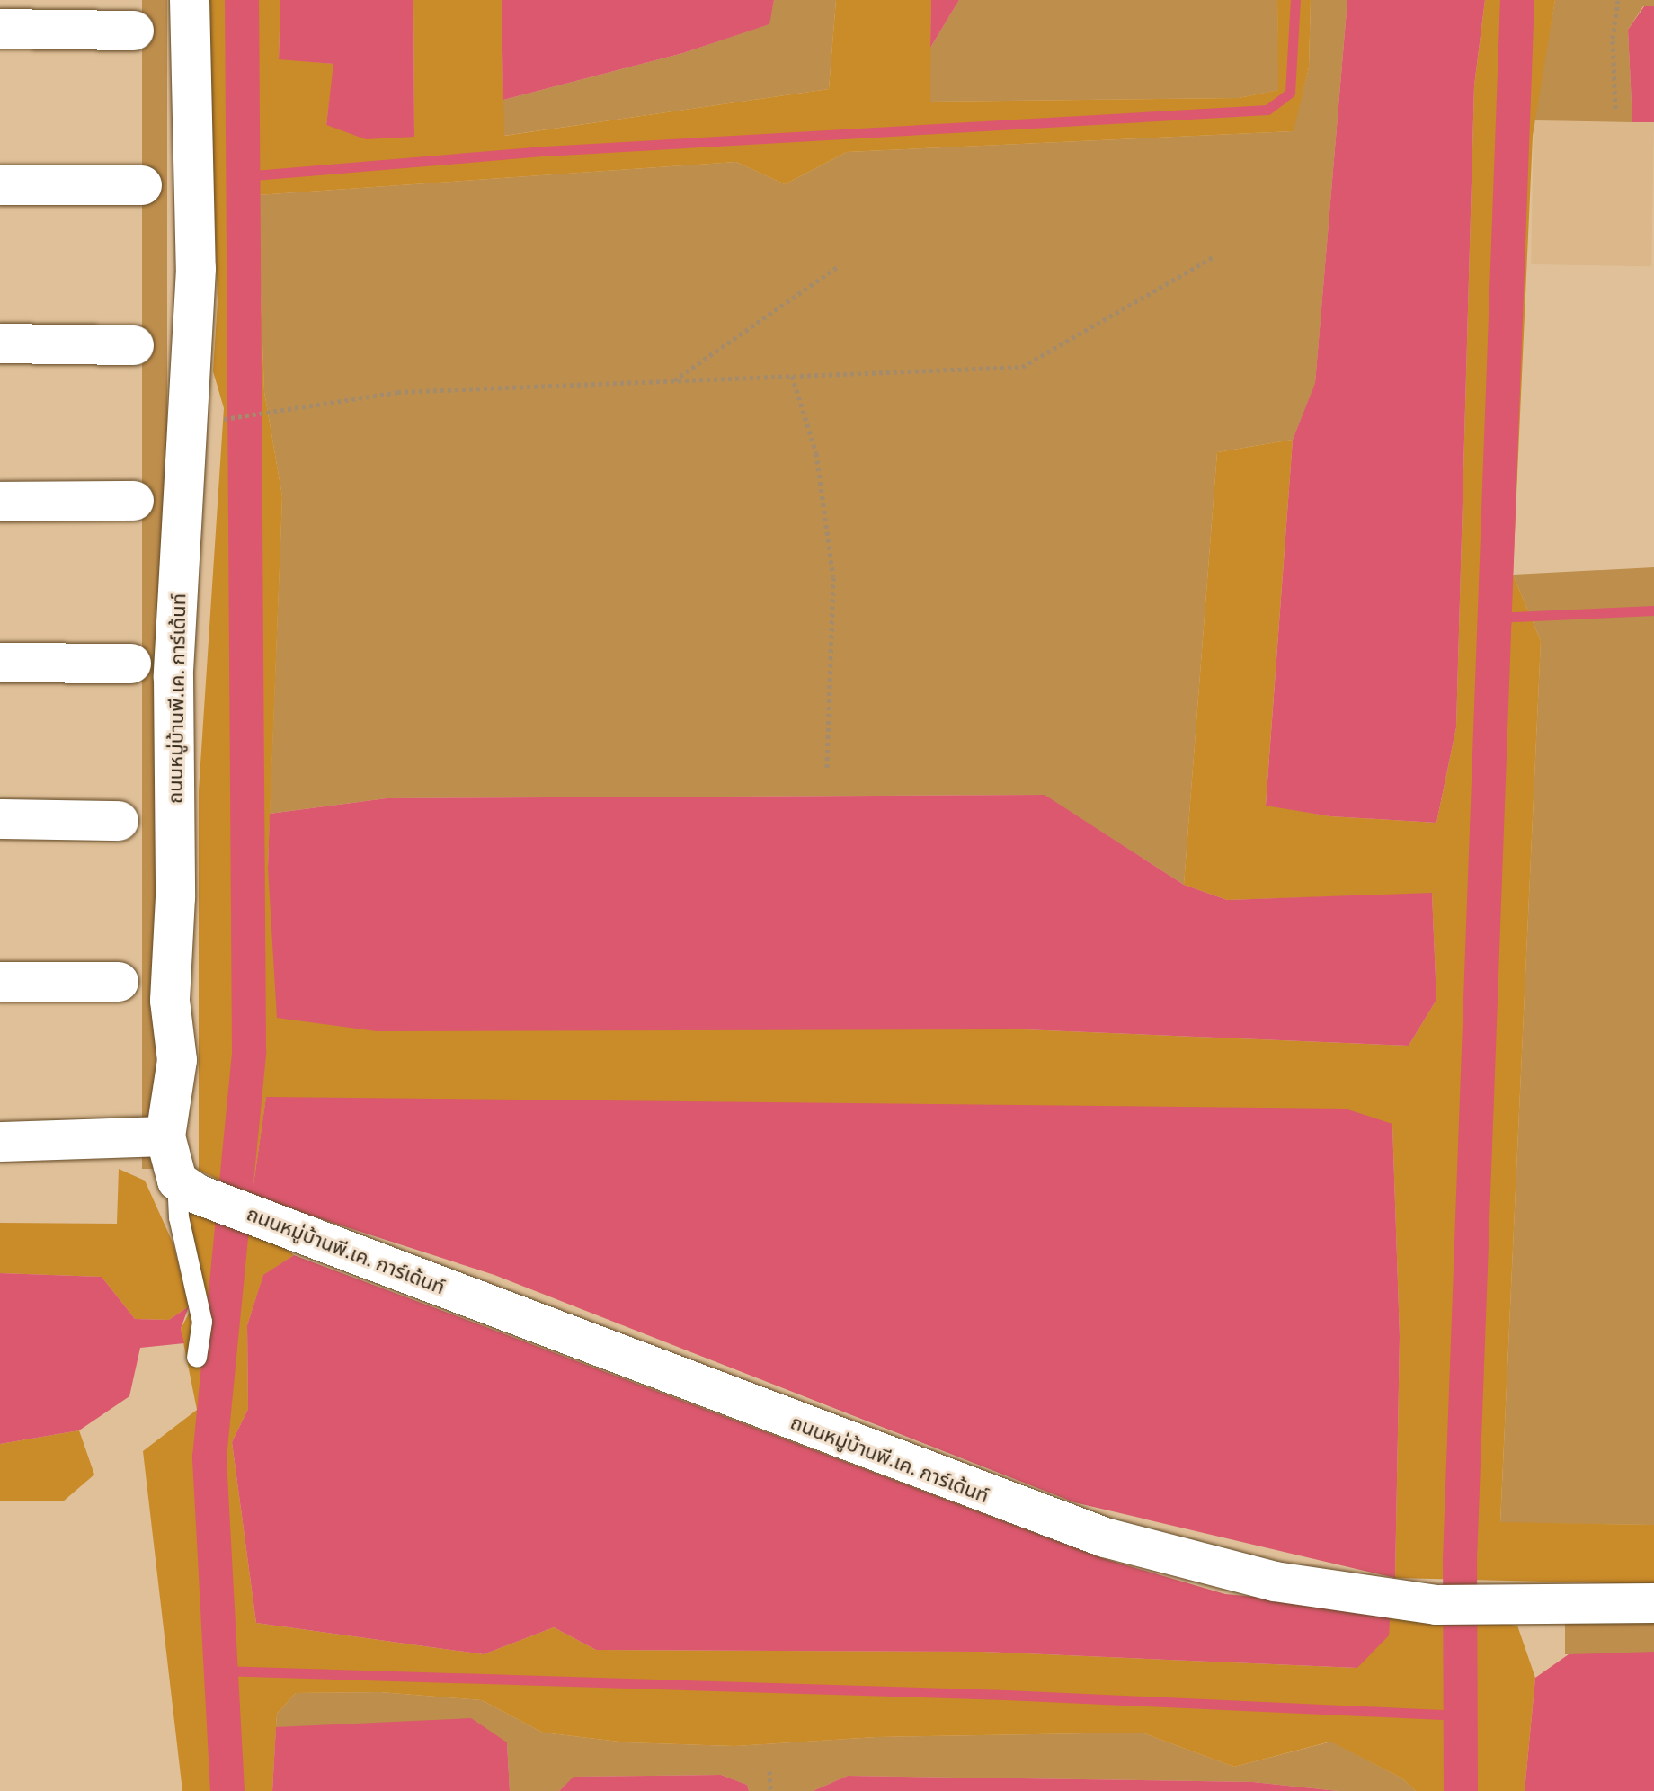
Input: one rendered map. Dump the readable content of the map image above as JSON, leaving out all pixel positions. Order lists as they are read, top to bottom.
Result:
{
  "streets": {
    "street": ["ถนนหมู่บ้านพี.เค. การ์เด้นท์"]
  }
}
